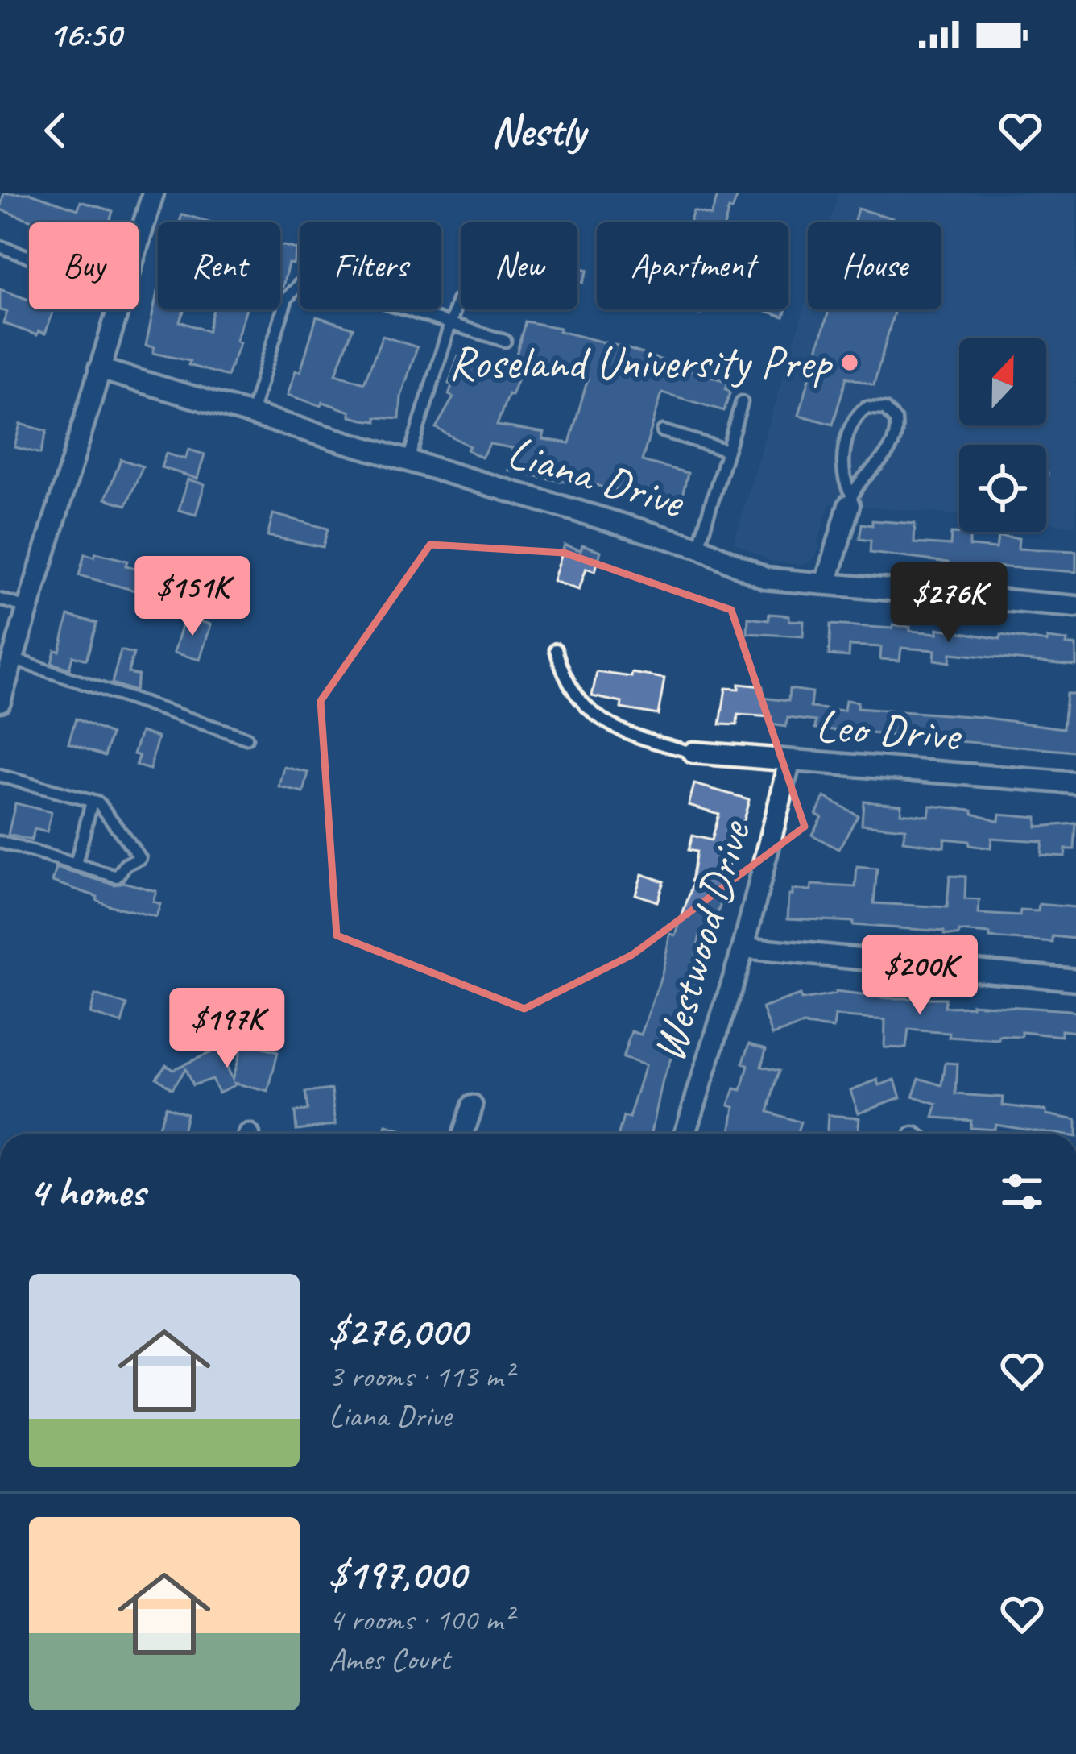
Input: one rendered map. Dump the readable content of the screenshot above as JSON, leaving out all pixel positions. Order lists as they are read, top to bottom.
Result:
{
  "streets": {
    "street": ["Liana Drive", "Leo Drive", "Westwood Drive"]
  },
  "crossings": [
    ["Leo Drive", "Westwood Drive"]
  ],
  "places": ["Roseland University Prep"],
  "north": "top",
  "page": {
    "status": "16:50",
    "header": "Nestly",
    "chip": [
      "Buy",
      "Rent",
      "Filters",
      "New",
      "Apartment",
      "House"
    ],
    "price": [
      "$151K",
      "$276K",
      "$200K",
      "$197K"
    ],
    "heading": "4 homes",
    "list": [
      {
        "name": "$276,000",
        "note": "3 rooms · 113 m² · Liana Drive"
      },
      {
        "name": "$197,000",
        "note": "4 rooms · 100 m² · Ames Court"
      }
    ]
  }
}
